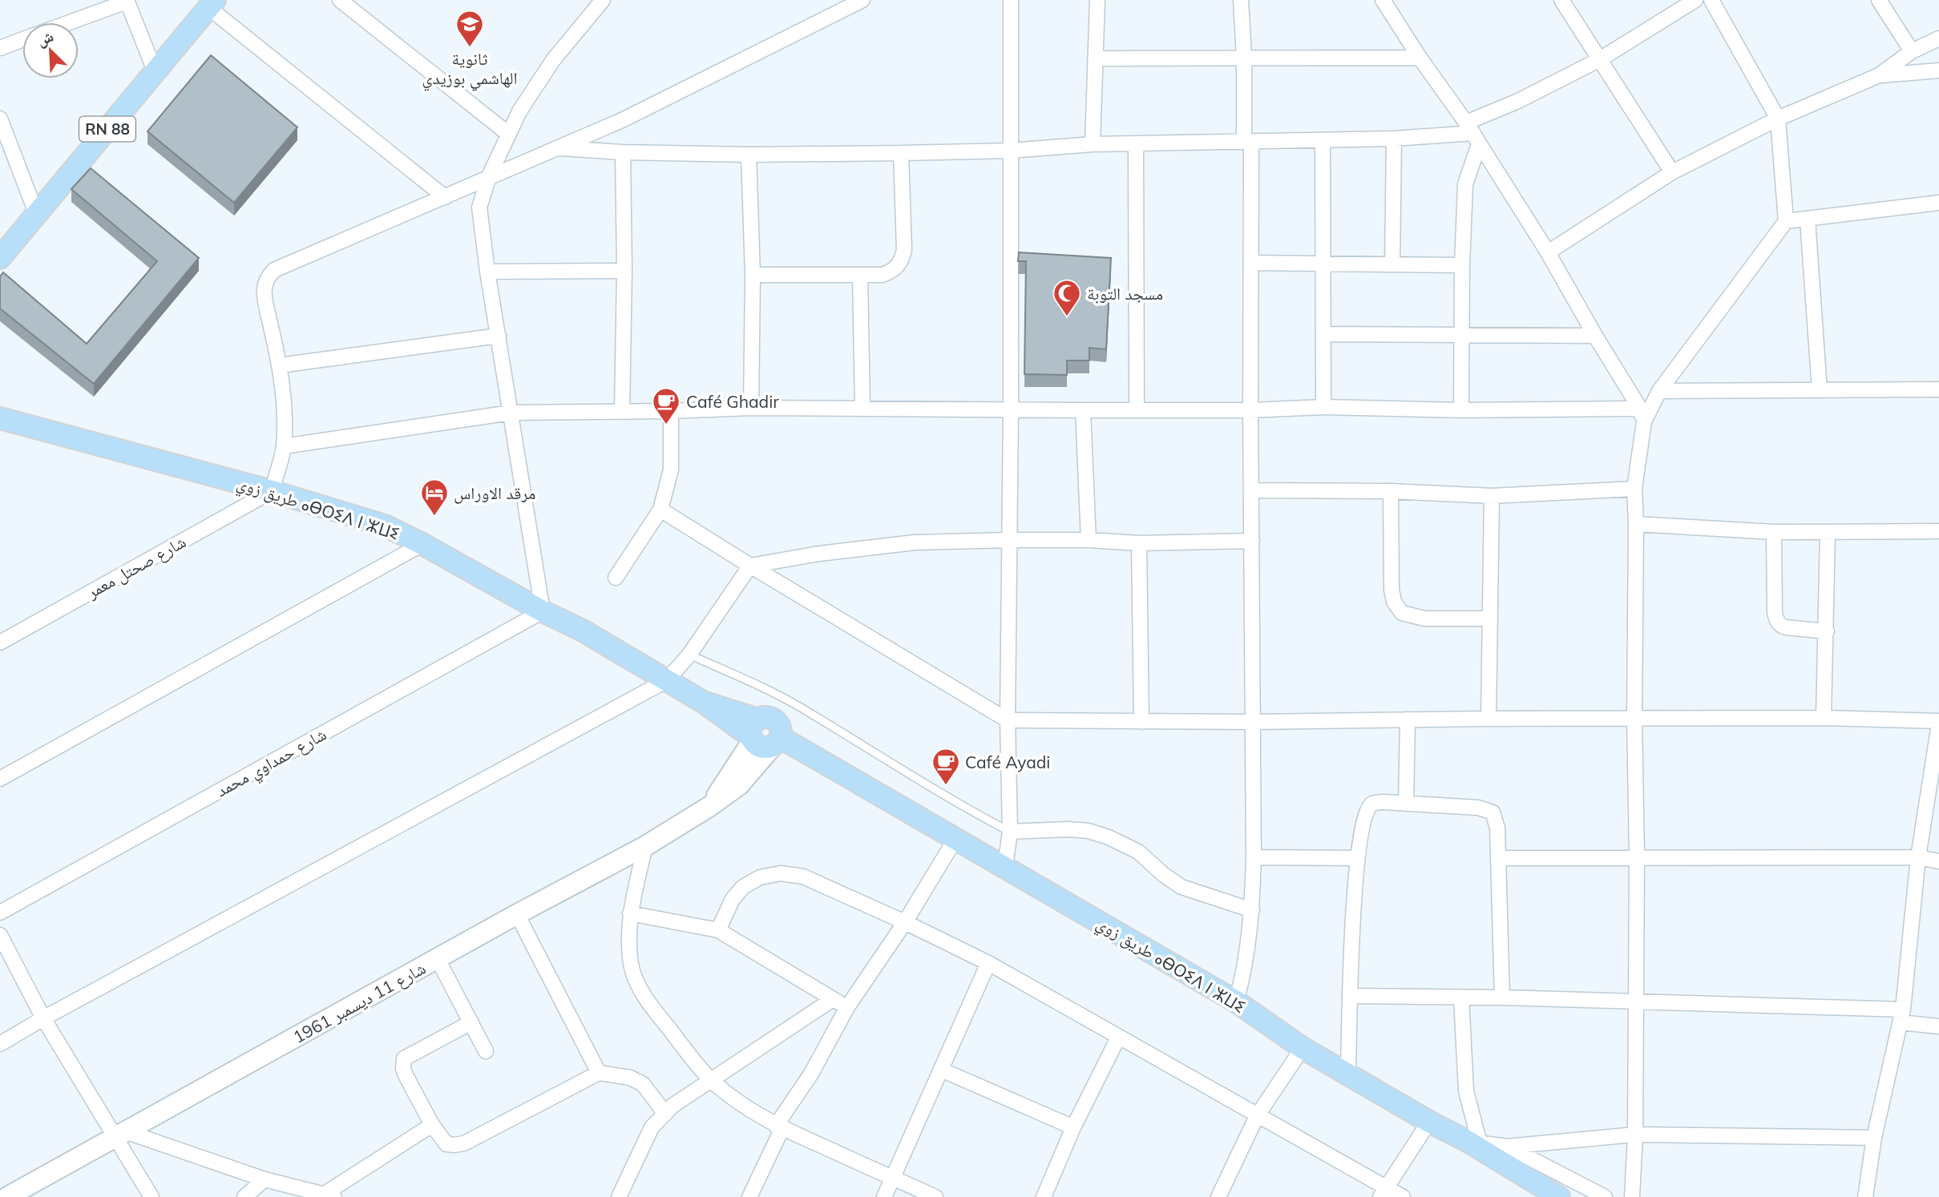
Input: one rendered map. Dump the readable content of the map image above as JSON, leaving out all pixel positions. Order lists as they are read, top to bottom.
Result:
{
  "streets": {
    "main road": ["RN 88", "طريق زوي ⴰⴱⵔⵉⴷ ⵏ ⵣⵡⵉ", "شارع 11 ديسمبر 1961"],
    "street": ["شارع صحتل معمر", "شارع حمداوي محمد"]
  },
  "crossings": [
    ["طريق زوي ⴰⴱⵔⵉⴷ ⵏ ⵣⵡⵉ", "شارع صحتل معمر"],
    ["طريق زوي ⴰⴱⵔⵉⴷ ⵏ ⵣⵡⵉ", "شارع حمداوي محمد"],
    ["طريق زوي ⴰⴱⵔⵉⴷ ⵏ ⵣⵡⵉ", "شارع 11 ديسمبر 1961"]
  ],
  "places": {
    "school or university": ["ثانوية الهاشمي بوزيدي"],
    "mosque": ["مسجد التوبة"],
    "cafe": ["Café Ghadir", "Café Ayadi"],
    "hotel": ["مرقد الاوراس"]
  },
  "north": "top left"
}
